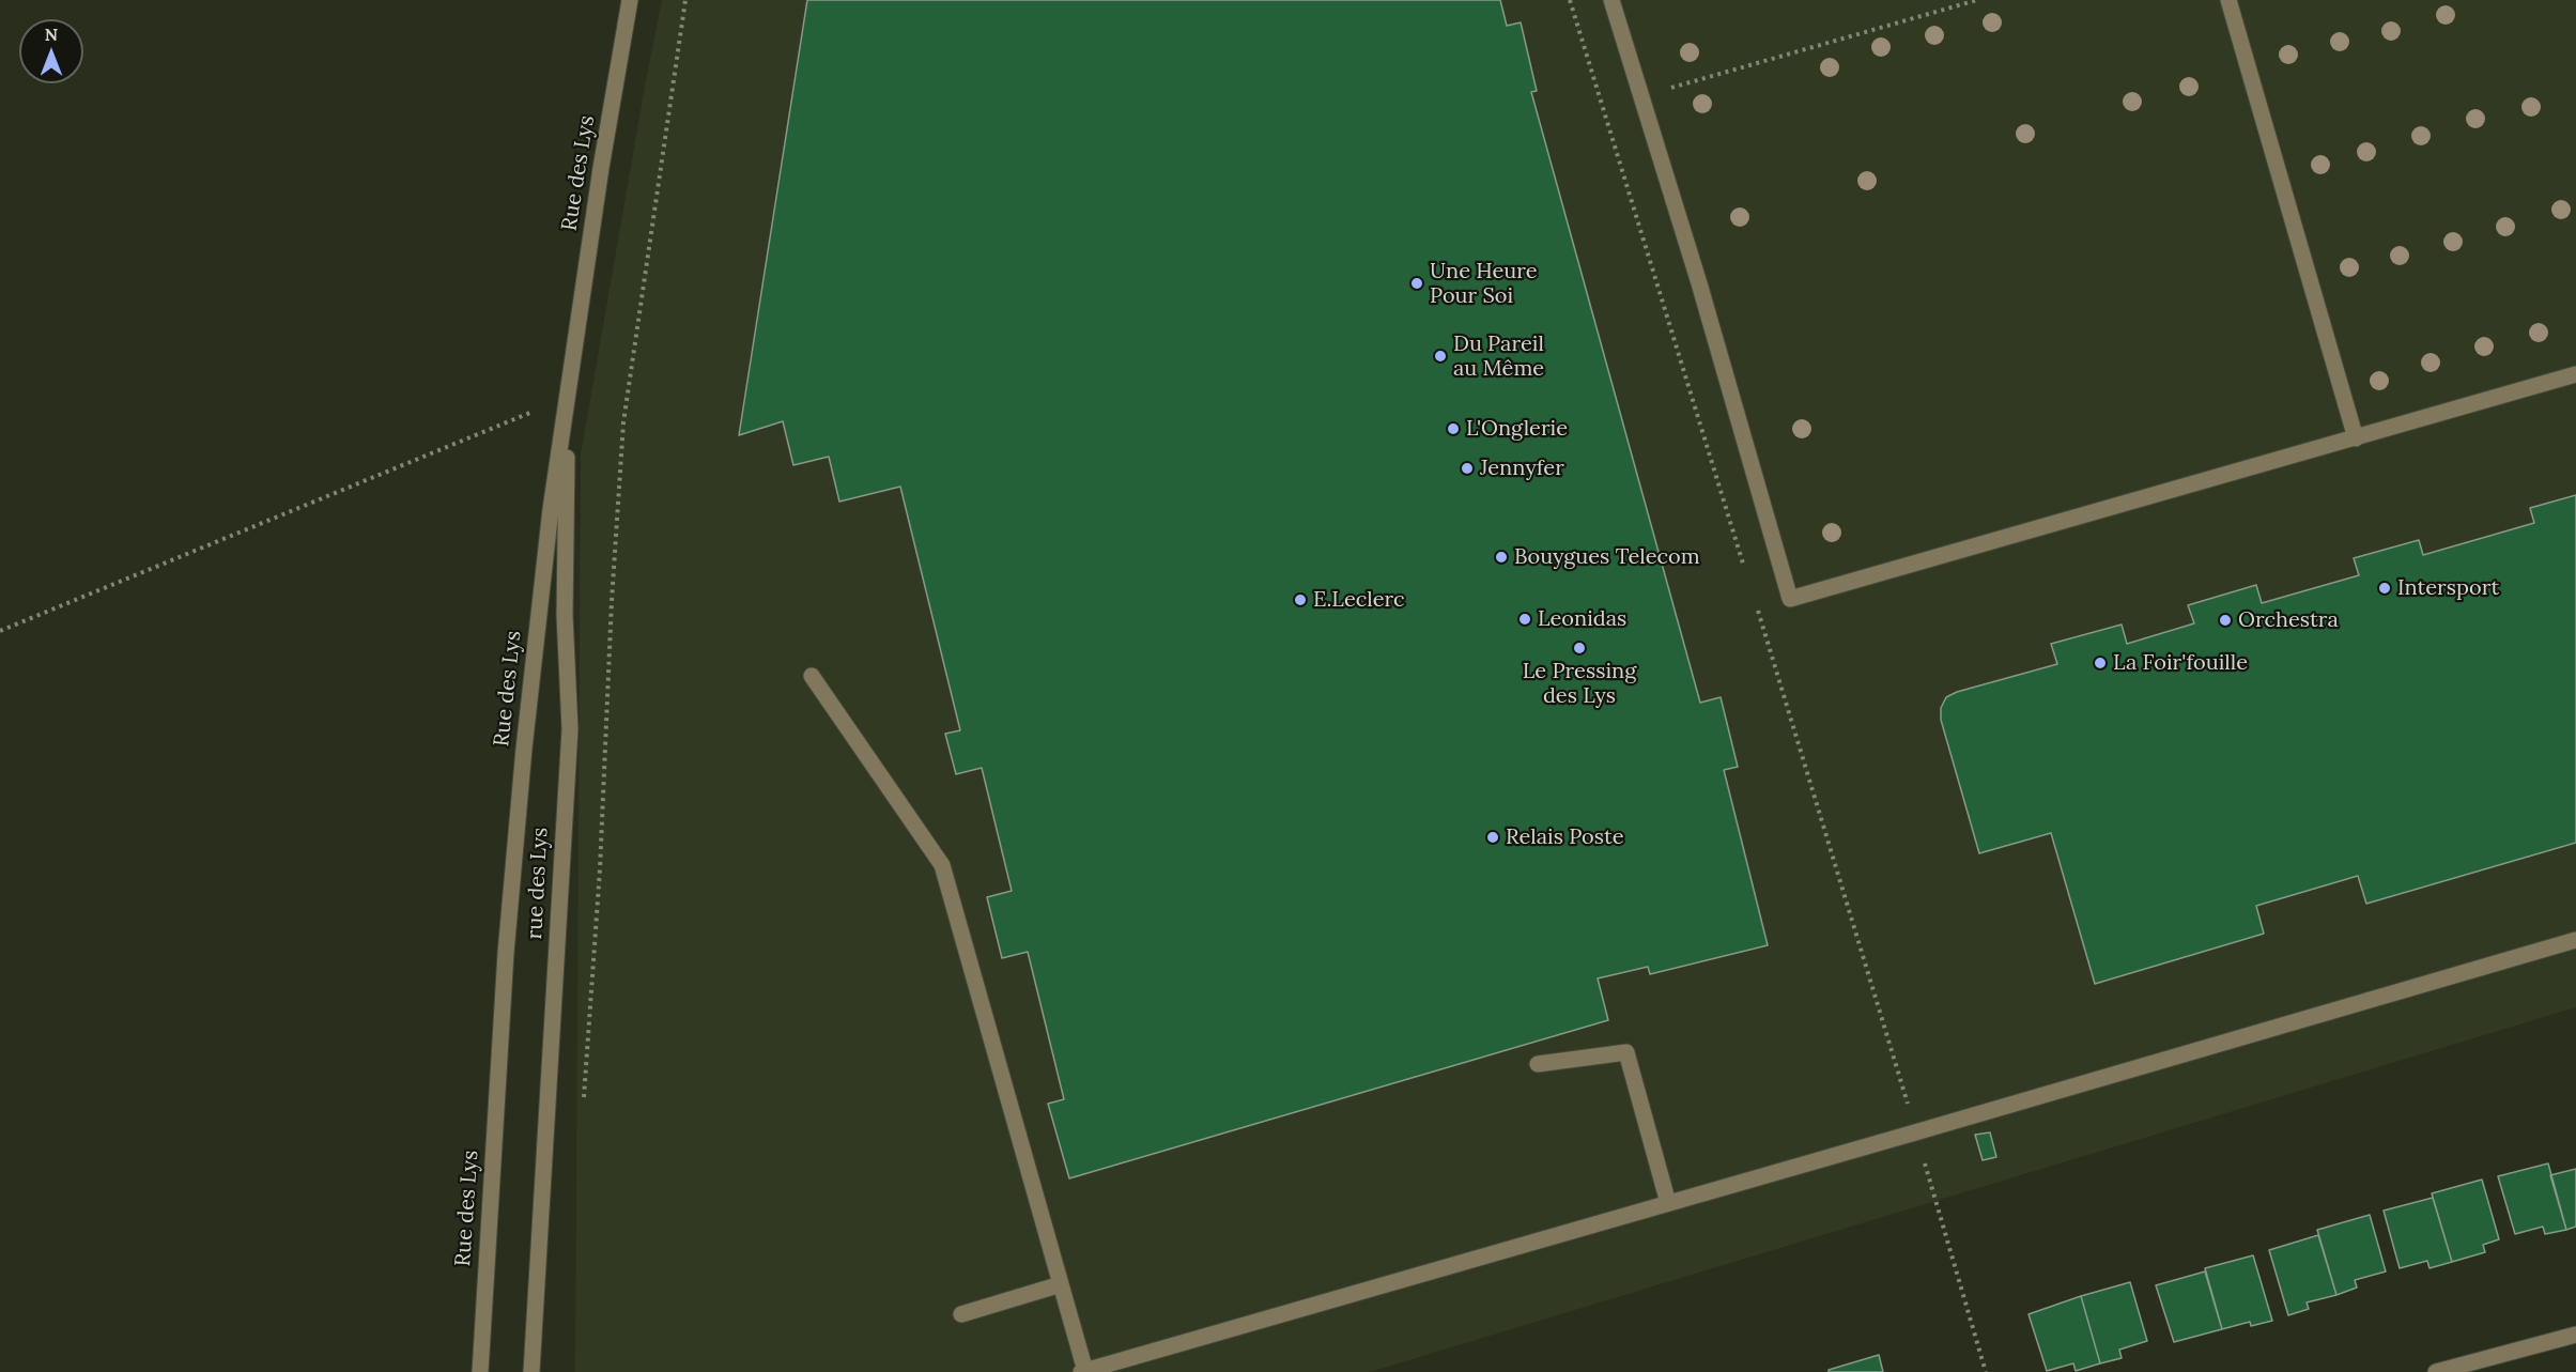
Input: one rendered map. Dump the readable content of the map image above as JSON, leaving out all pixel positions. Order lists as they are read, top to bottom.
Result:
{
  "streets": {
    "street": ["Rue des Lys", "rue des Lys"]
  },
  "crossings": [
    ["Rue des Lys", "rue des Lys"]
  ],
  "places": [
    "Une Heure Pour Soi",
    "Du Pareil au Même",
    "L'Onglerie",
    "Jennyfer",
    "Bouygues Telecom",
    "Intersport",
    "E.Leclerc",
    "Leonidas",
    "Orchestra",
    "Le Pressing des Lys",
    "La Foir'fouille",
    "Relais Poste"
  ],
  "north": "top"
}
